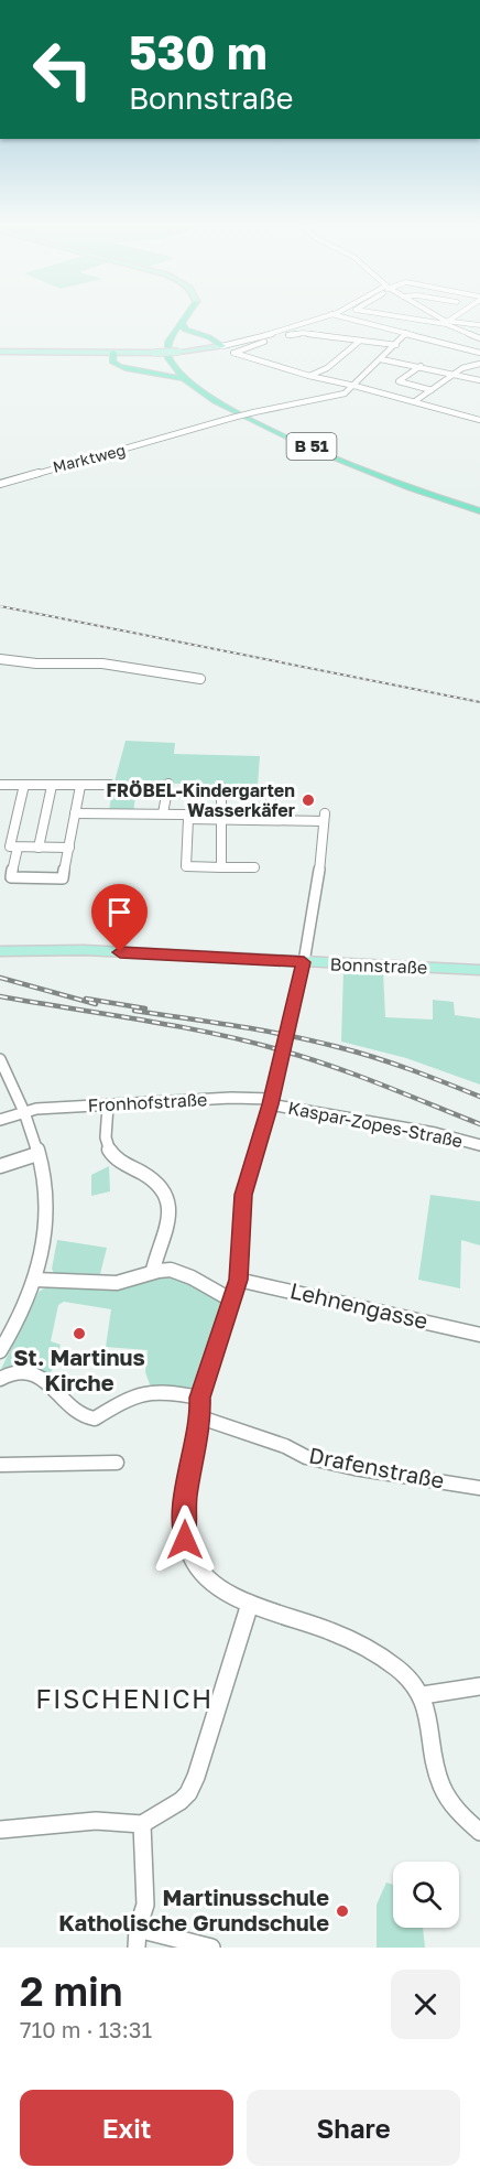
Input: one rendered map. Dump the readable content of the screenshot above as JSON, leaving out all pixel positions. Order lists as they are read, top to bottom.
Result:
{
  "streets": {
    "highway": ["B 51"],
    "main road": ["Bonnstraße"],
    "street": [
      "Marktweg",
      "Fronhofstraße",
      "Kaspar-Zopes-Straße",
      "Lehnengasse",
      "Drafenstraße"
    ]
  },
  "crossings": [
    ["Fronhofstraße", "Kaspar-Zopes-Straße"]
  ],
  "districts": ["FISCHENICH"],
  "places": ["FRÖBEL-Kindergarten Wasserkäfer", "St. Martinus Kirche", "Martinusschule Katholische Grundschule"],
  "page": {
    "turn": ["530 m", "Bonnstraße"],
    "heading": ["2 min", "710 m · 13:31"],
    "buttons": ["Exit", "Share"]
  }
}
